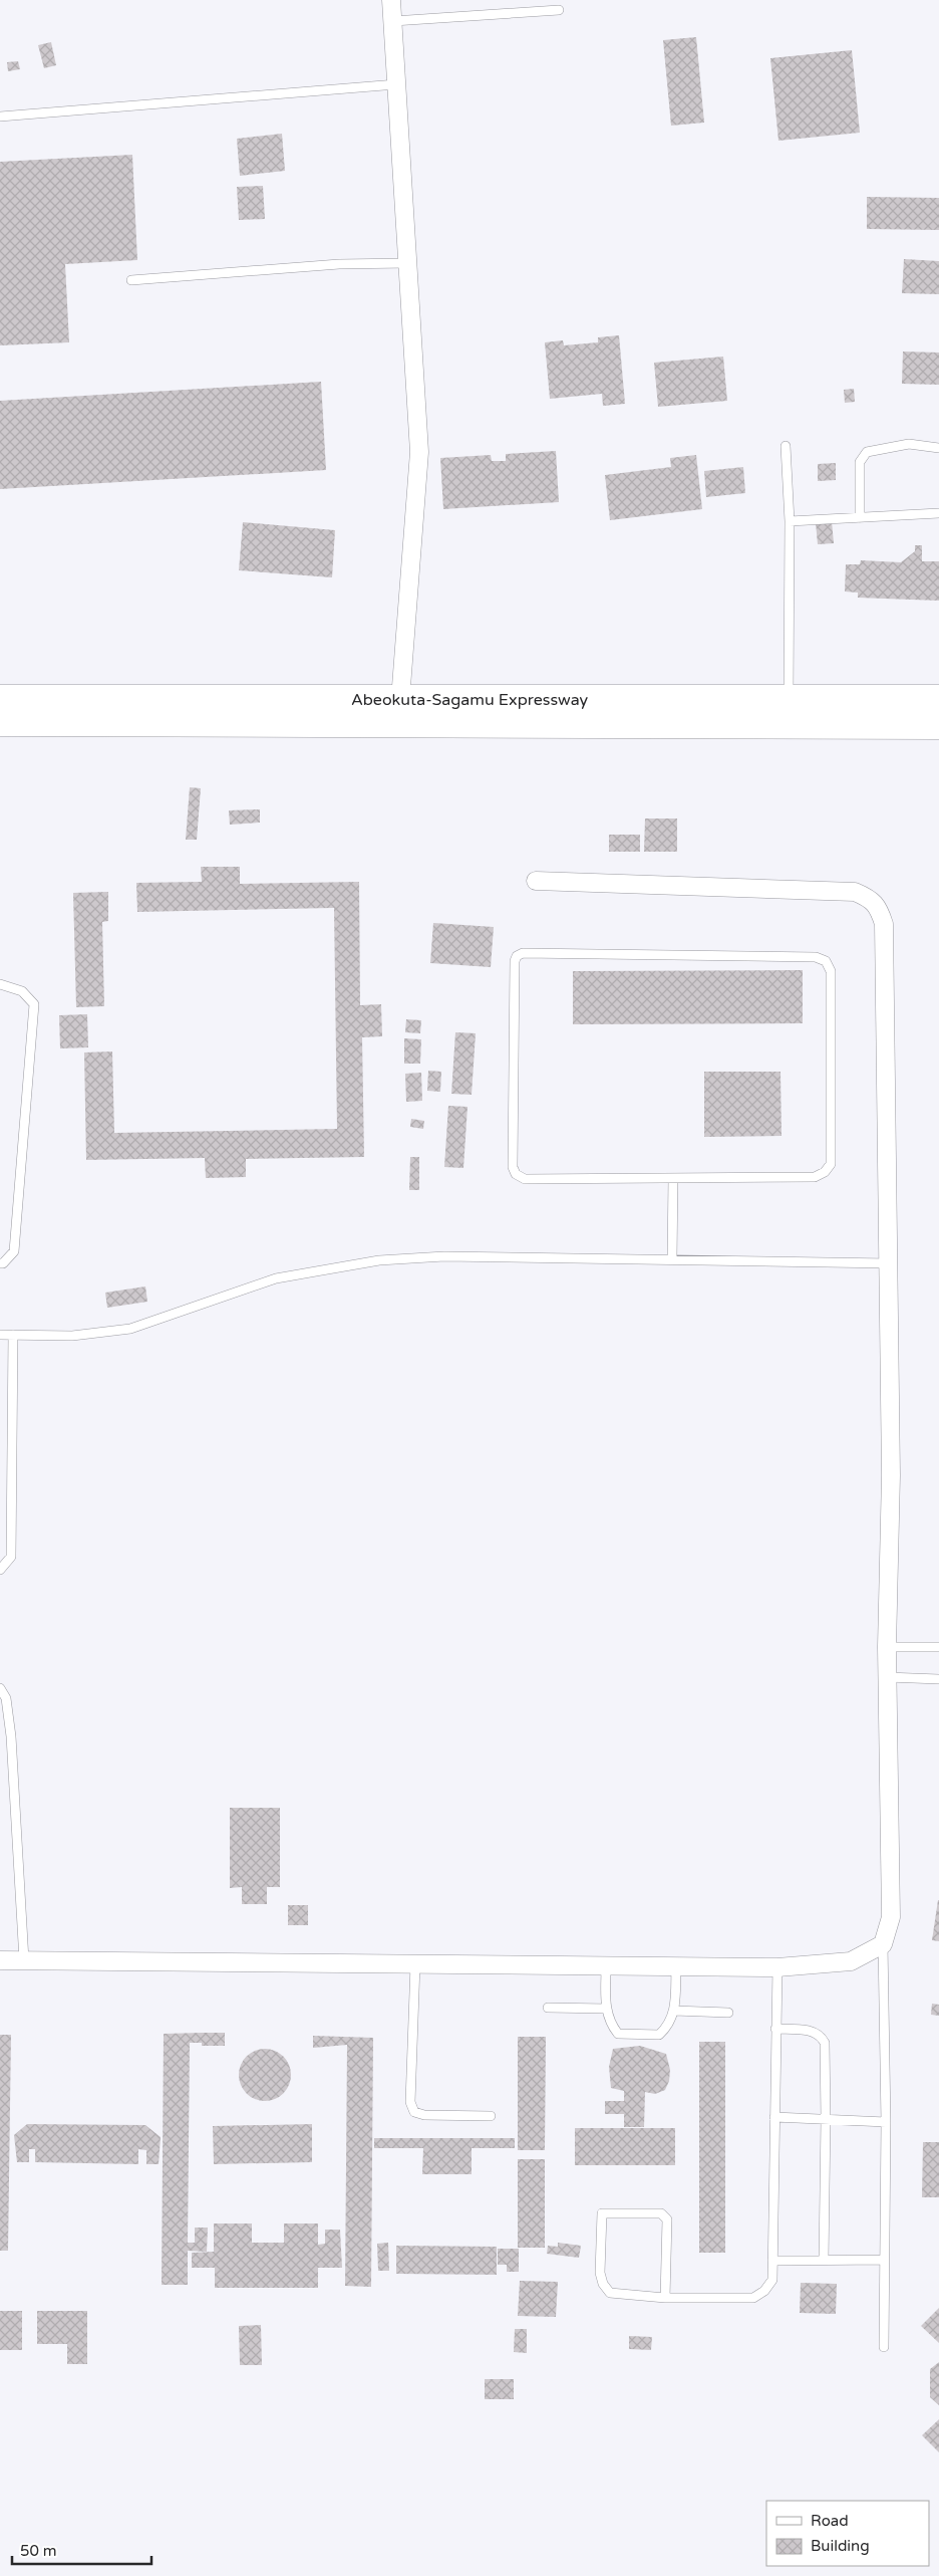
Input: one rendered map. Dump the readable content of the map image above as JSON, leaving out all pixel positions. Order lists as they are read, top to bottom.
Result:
{
  "streets": {
    "highway": ["Abeokuta-Sagamu Expressway"]
  },
  "legend": ["Road", "Building"],
  "scale_bar": "50 m"
}
